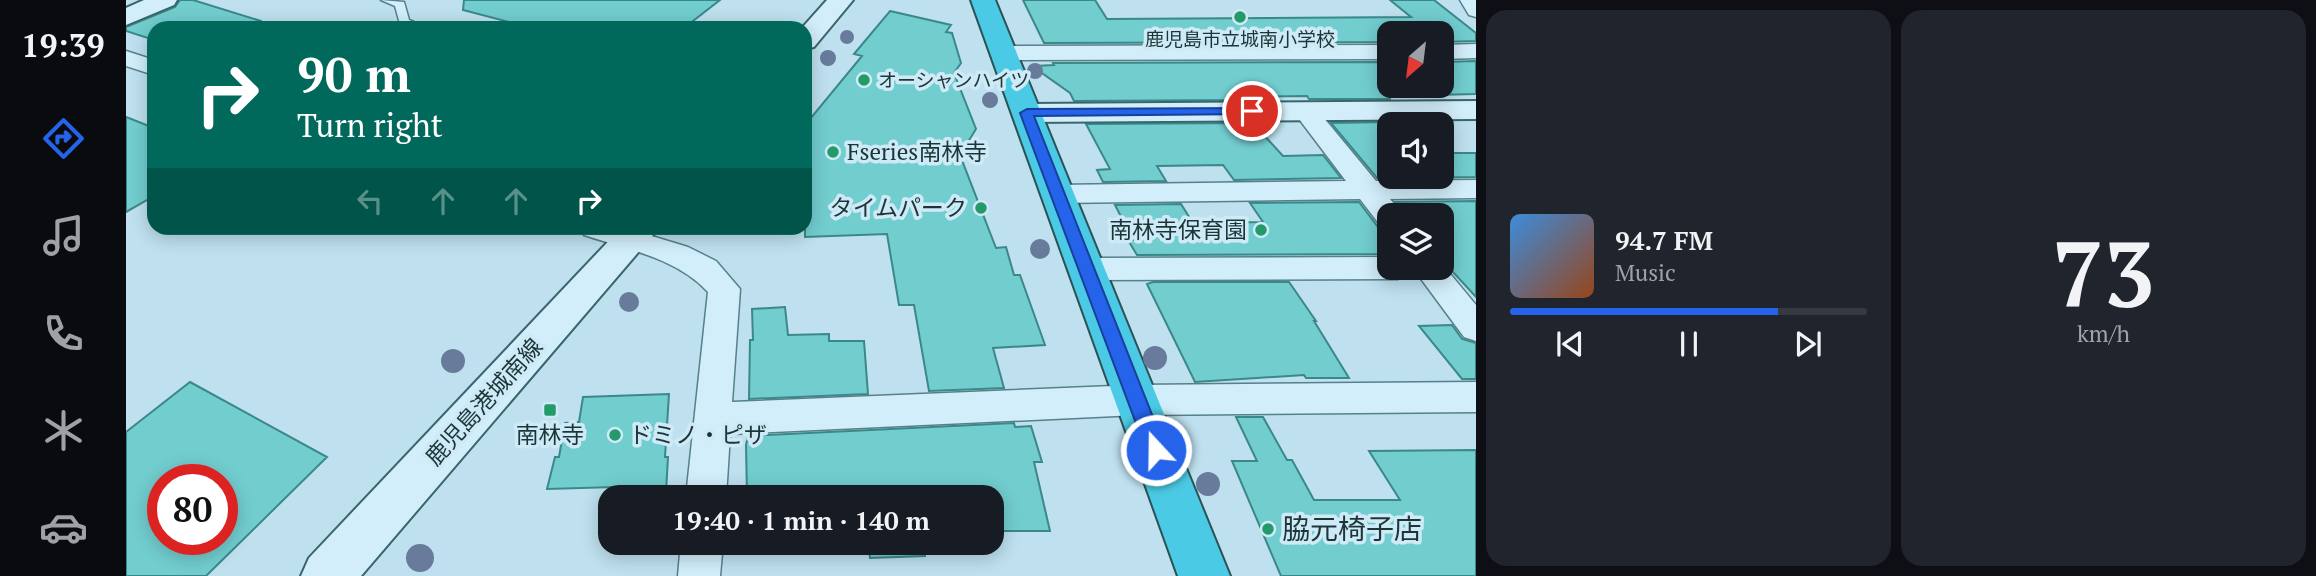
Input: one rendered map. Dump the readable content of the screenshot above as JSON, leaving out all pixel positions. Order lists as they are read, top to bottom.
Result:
{
  "streets": {
    "street": ["鹿児島港城南線"]
  },
  "places": {
    "other": [
      "鹿児島市立城南小学校",
      "オーシャンハイツ",
      "Fseries南林寺",
      "タイムパーク",
      "南林寺保育園",
      "ドミノ・ピザ",
      "脇元椅子店"
    ],
    "transit": ["南林寺"]
  },
  "north": "bottom left",
  "page": {
    "tabs": "19:39",
    "tile": ["73", "km/h"],
    "turn": ["90 m", "Turn right"],
    "song": ["94.7 FM", "Music"],
    "limit": "80",
    "trip": "19:40 · 1 min · 140 m"
  }
}
